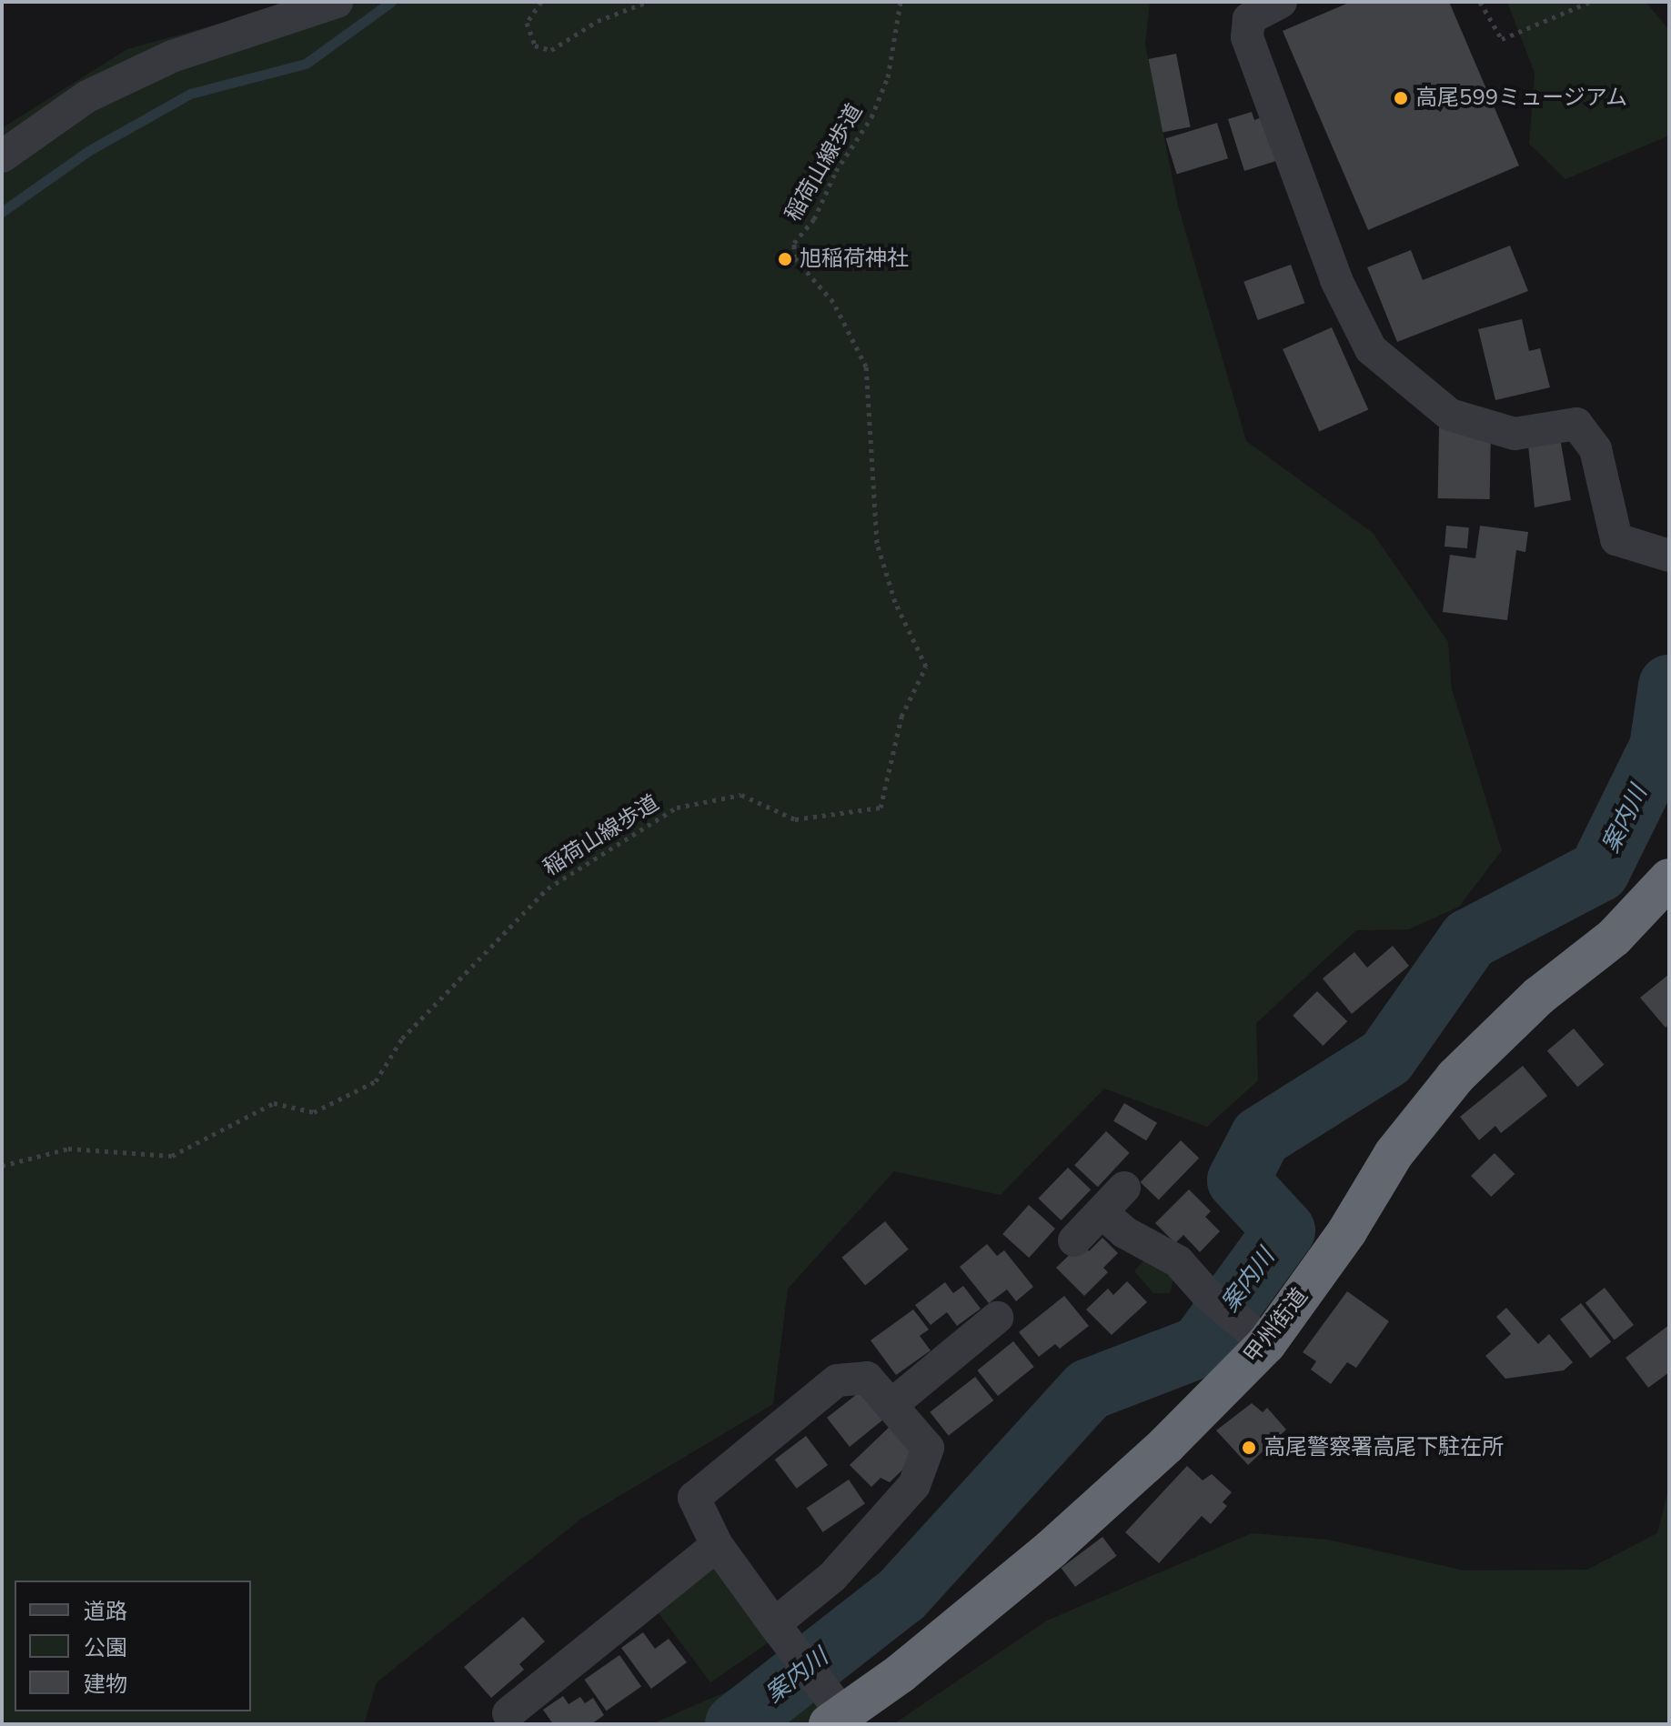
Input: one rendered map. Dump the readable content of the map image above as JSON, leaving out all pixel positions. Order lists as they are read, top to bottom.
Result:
{
  "streets": {
    "highway": ["甲州街道"],
    "path": ["稲荷山線歩道"]
  },
  "water": ["案内川"],
  "places": ["高尾599ミュージアム", "旭稲荷神社", "高尾警察署高尾下駐在所"],
  "legend": ["道路", "公園", "建物"]
}
